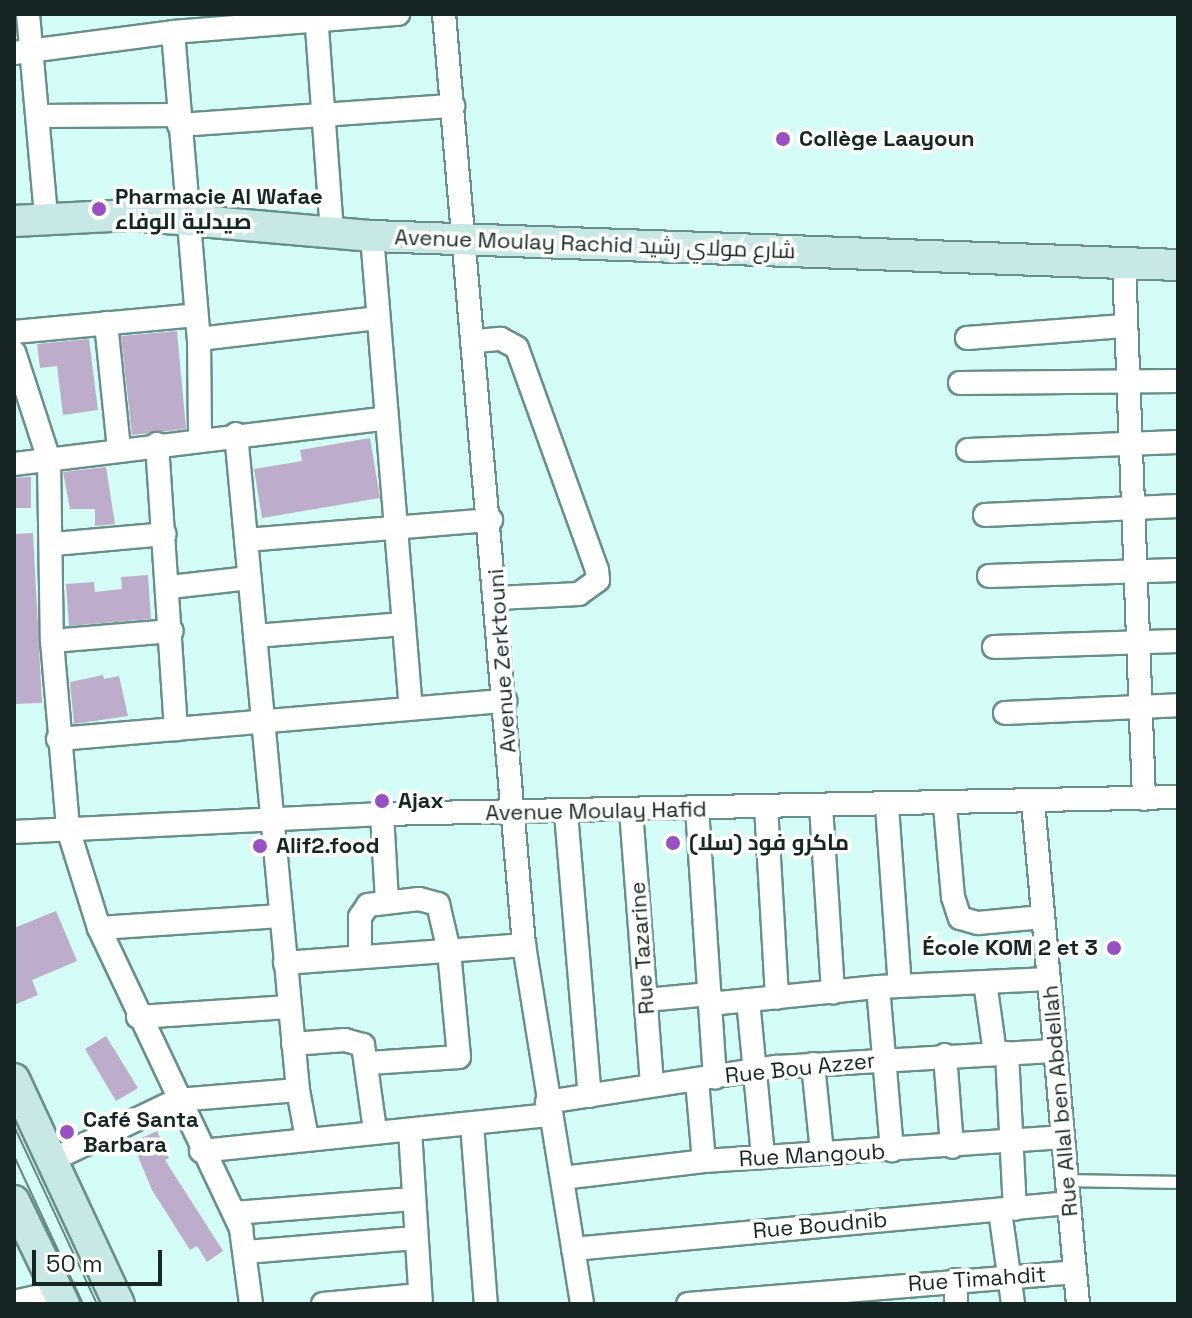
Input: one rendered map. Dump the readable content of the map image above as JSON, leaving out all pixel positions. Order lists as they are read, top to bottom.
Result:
{
  "streets": {
    "street": [
      "Avenue Moulay Rachid شارع مولاي رشيد",
      "Avenue Zerktouni",
      "Avenue Moulay Hafid",
      "Rue Tazarine",
      "Rue Bou Azzer",
      "Rue Allal ben Abdellah",
      "Rue Mangoub",
      "Rue Boudnib",
      "Rue Timahdit"
    ]
  },
  "crossings": [
    ["Avenue Moulay Rachid شارع مولاي رشيد", "Avenue Zerktouni"],
    ["Avenue Zerktouni", "Avenue Moulay Hafid"],
    ["Avenue Zerktouni", "Rue Bou Azzer"],
    ["Avenue Zerktouni", "Rue Mangoub"],
    ["Avenue Zerktouni", "Rue Boudnib"],
    ["Avenue Moulay Hafid", "Rue Tazarine"],
    ["Avenue Moulay Hafid", "Rue Allal ben Abdellah"],
    ["Rue Tazarine", "Rue Bou Azzer"],
    ["Rue Bou Azzer", "Rue Allal ben Abdellah"],
    ["Rue Allal ben Abdellah", "Rue Mangoub"],
    ["Rue Allal ben Abdellah", "Rue Boudnib"],
    ["Rue Allal ben Abdellah", "Rue Timahdit"]
  ],
  "places": [
    "Collège Laayoun",
    "Pharmacie Al Wafae صيدلية الوفاء",
    "Ajax",
    "ماكرو فود (سلا)",
    "Alif2.food",
    "École KOM 2 et 3",
    "Café Santa Barbara"
  ],
  "scale_bar": "50 m"
}
